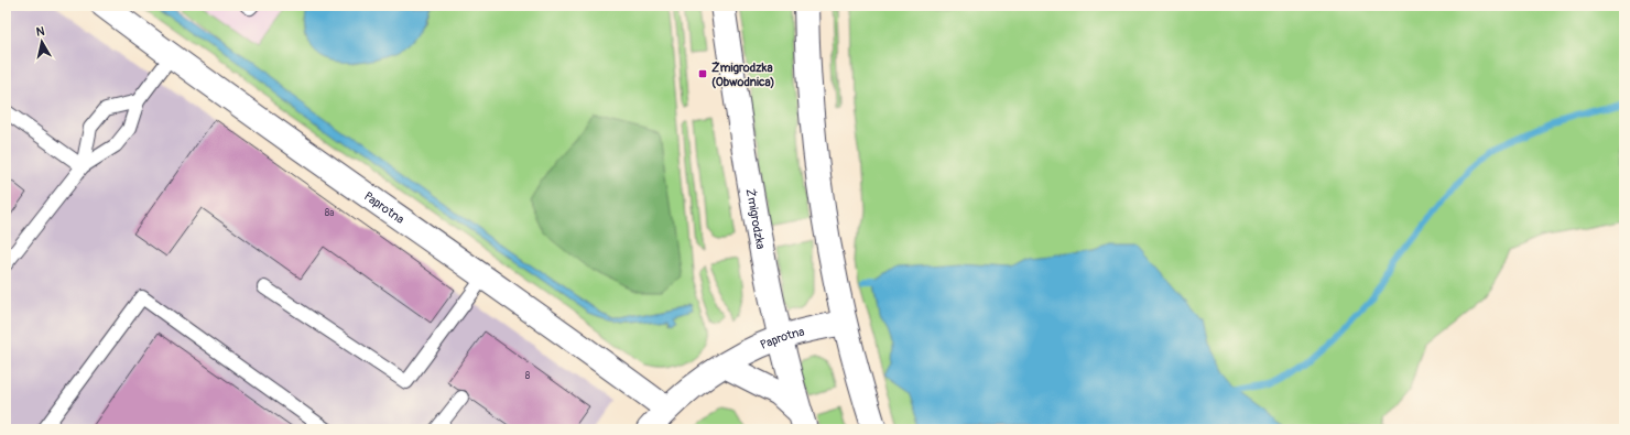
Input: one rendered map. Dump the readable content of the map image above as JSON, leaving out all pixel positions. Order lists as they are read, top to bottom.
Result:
{
  "streets": {
    "street": ["Paprotna", "Żmigrodzka"]
  },
  "crossings": [
    ["Paprotna", "Żmigrodzka"]
  ],
  "places": {
    "transit": ["Żmigrodzka (Obwodnica)"]
  },
  "house_numbers": ["8a", "8"],
  "north": "top"
}
